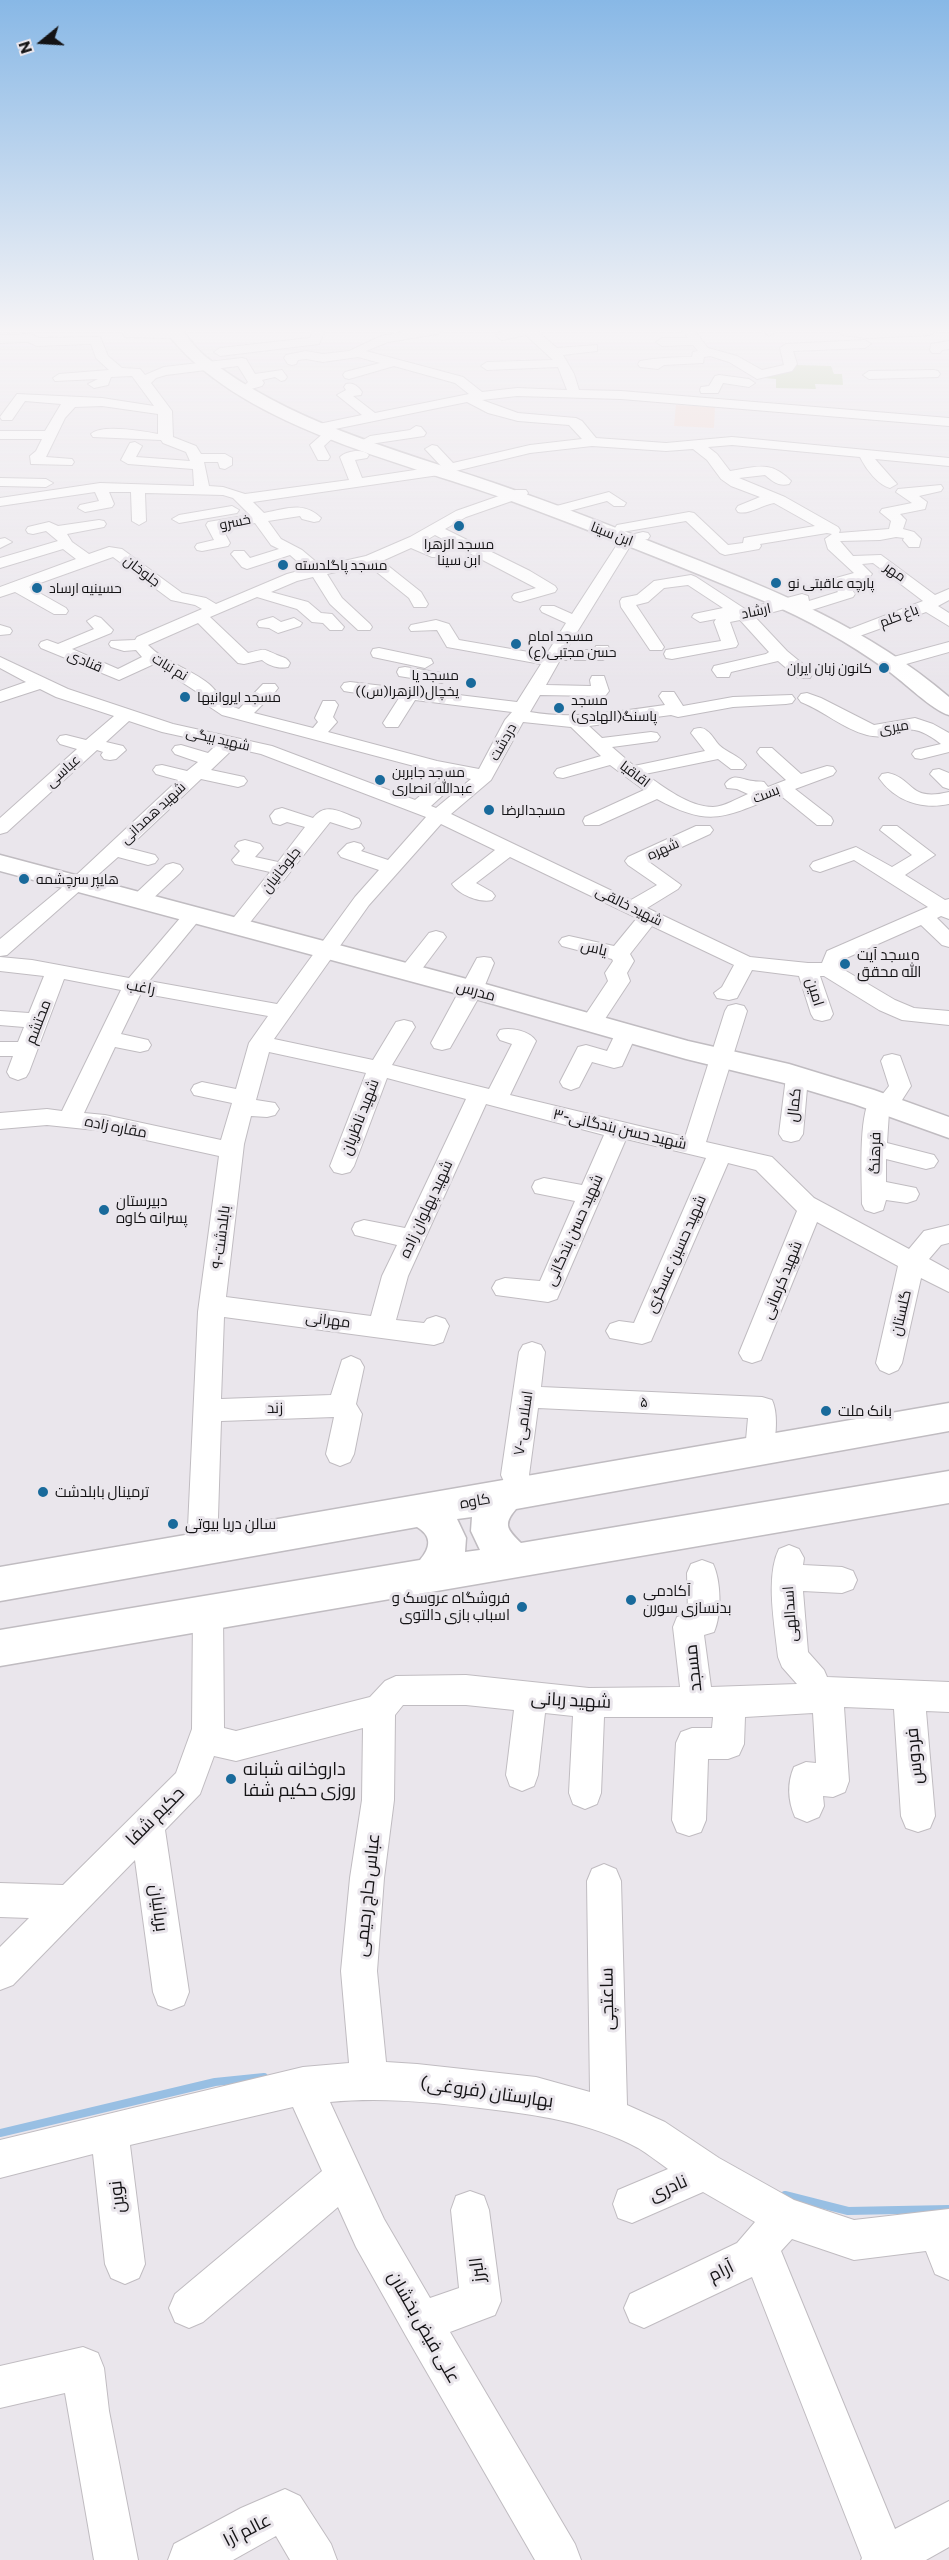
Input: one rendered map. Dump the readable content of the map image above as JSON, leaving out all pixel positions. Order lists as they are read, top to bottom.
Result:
{
  "streets": {
    "main road": ["ابن سینا", "مدرس", "کاوه"],
    "street": [
      "خسرو",
      "جلوخان",
      "مهر",
      "ارشاد",
      "باغ کلم",
      "قنادی",
      "نم نبات",
      "میری",
      "شهید بیگی",
      "دردشت",
      "عباسی",
      "اقاقیا",
      "بست",
      "شهید همدانی",
      "شهره",
      "جلوخانیان",
      "شهید خالقی",
      "یاس",
      "راغب",
      "امین",
      "محتشم",
      "کمال",
      "شهید ناظریان",
      "مقاره زاده",
      "۳-شهید حسن بندگانی",
      "فرهنگ",
      "شهید پهلوان زاده",
      "شهید حسن بندگانی",
      "۹-بابلدشت",
      "شهید حسین عسگری",
      "شهید کرمانی",
      "گلستان",
      "مهرانی",
      "۵",
      "زند",
      "۷-اسلامی",
      "اسدالهی",
      "مسجد",
      "شهید ربانی",
      "فردوس",
      "حکیم شفا",
      "عباس حاج رحیمی",
      "بریانیان",
      "ساعتچی",
      "بهارستان (فروغی)",
      "نادری",
      "نوین",
      "البرز",
      "آرام",
      "علی فیض بخشان",
      "عالم آرا"
    ]
  },
  "crossings": [
    ["ابن سینا", "ارشاد"],
    ["ابن سینا", "باغ کلم"],
    ["ابن سینا", "نم نبات"],
    ["ابن سینا", "دردشت"],
    ["جلوخان", "نم نبات"],
    ["مهر", "باغ کلم"],
    ["قنادی", "نم نبات"],
    ["نم نبات", "دردشت"],
    ["شهید بیگی", "دردشت"],
    ["شهید بیگی", "عباسی"],
    ["شهید بیگی", "شهید همدانی"],
    ["شهید بیگی", "شهید خالقی"],
    ["دردشت", "شهید خالقی"],
    ["دردشت", "مدرس"],
    ["دردشت", "۹-بابلدشت"],
    ["اقاقیا", "بست"],
    ["اقاقیا", "شهره"],
    ["بست", "شهره"],
    ["شهید همدانی", "مدرس"],
    ["شهره", "شهید خالقی"],
    ["جلوخانیان", "مدرس"],
    ["شهید خالقی", "امین"],
    ["راغب", "محتشم"],
    ["راغب", "۹-بابلدشت"],
    ["مدرس", "کمال"],
    ["مدرس", "فرهنگ"],
    ["مدرس", "۹-بابلدشت"],
    ["شهید ناظریان", "۳-شهید حسن بندگانی"],
    ["مقاره زاده", "۹-بابلدشت"],
    ["۳-شهید حسن بندگانی", "شهید پهلوان زاده"],
    ["۳-شهید حسن بندگانی", "شهید حسن بندگانی"],
    ["۳-شهید حسن بندگانی", "۹-بابلدشت"],
    ["۳-شهید حسن بندگانی", "شهید حسین عسگری"],
    ["۳-شهید حسن بندگانی", "شهید کرمانی"],
    ["۳-شهید حسن بندگانی", "گلستان"],
    ["شهید پهلوان زاده", "مهرانی"],
    ["۹-بابلدشت", "مهرانی"],
    ["۹-بابلدشت", "زند"],
    ["۹-بابلدشت", "کاوه"],
    ["۵", "۷-اسلامی"],
    ["۵", "کاوه"],
    ["۷-اسلامی", "کاوه"],
    ["اسدالهی", "شهید ربانی"],
    ["مسجد", "شهید ربانی"],
    ["شهید ربانی", "فردوس"],
    ["شهید ربانی", "حکیم شفا"],
    ["شهید ربانی", "عباس حاج رحیمی"],
    ["حکیم شفا", "بریانیان"],
    ["عباس حاج رحیمی", "بهارستان (فروغی)"],
    ["ساعتچی", "بهارستان (فروغی)"],
    ["بهارستان (فروغی)", "نادری"],
    ["بهارستان (فروغی)", "نوین"],
    ["بهارستان (فروغی)", "آرام"],
    ["بهارستان (فروغی)", "علی فیض بخشان"],
    ["البرز", "علی فیض بخشان"]
  ],
  "places": [
    "مسجد الزهرا ابن سینا",
    "مسجد پاگلدسته",
    "پارچه عاقبتی نو",
    "حسینیه ارساد",
    "مسجد امام حسن مجتبی(ع)",
    "کانون زبان ایران",
    "مسجد پا یخچال(الزهرا(س))",
    "مسجد ایروانیها",
    "مسجد پاسنگ(الهادی)",
    "مسجد جابربن عبدالله انصاری",
    "مسجدالرضا",
    "هایپر سرچشمه",
    "مسجد آیت الله محقق",
    "دبیرستان پسرانه کاوه",
    "بانک ملت",
    "ترمینال بابلدشت",
    "سالن دریا بیوتی",
    "آکادمی بدنسازی سورن",
    "فروشگاه عروسک و اسباب بازی دالتوی",
    "داروخانه شبانه‌ روزی حکیم شفا"
  ],
  "north": "left"
}
